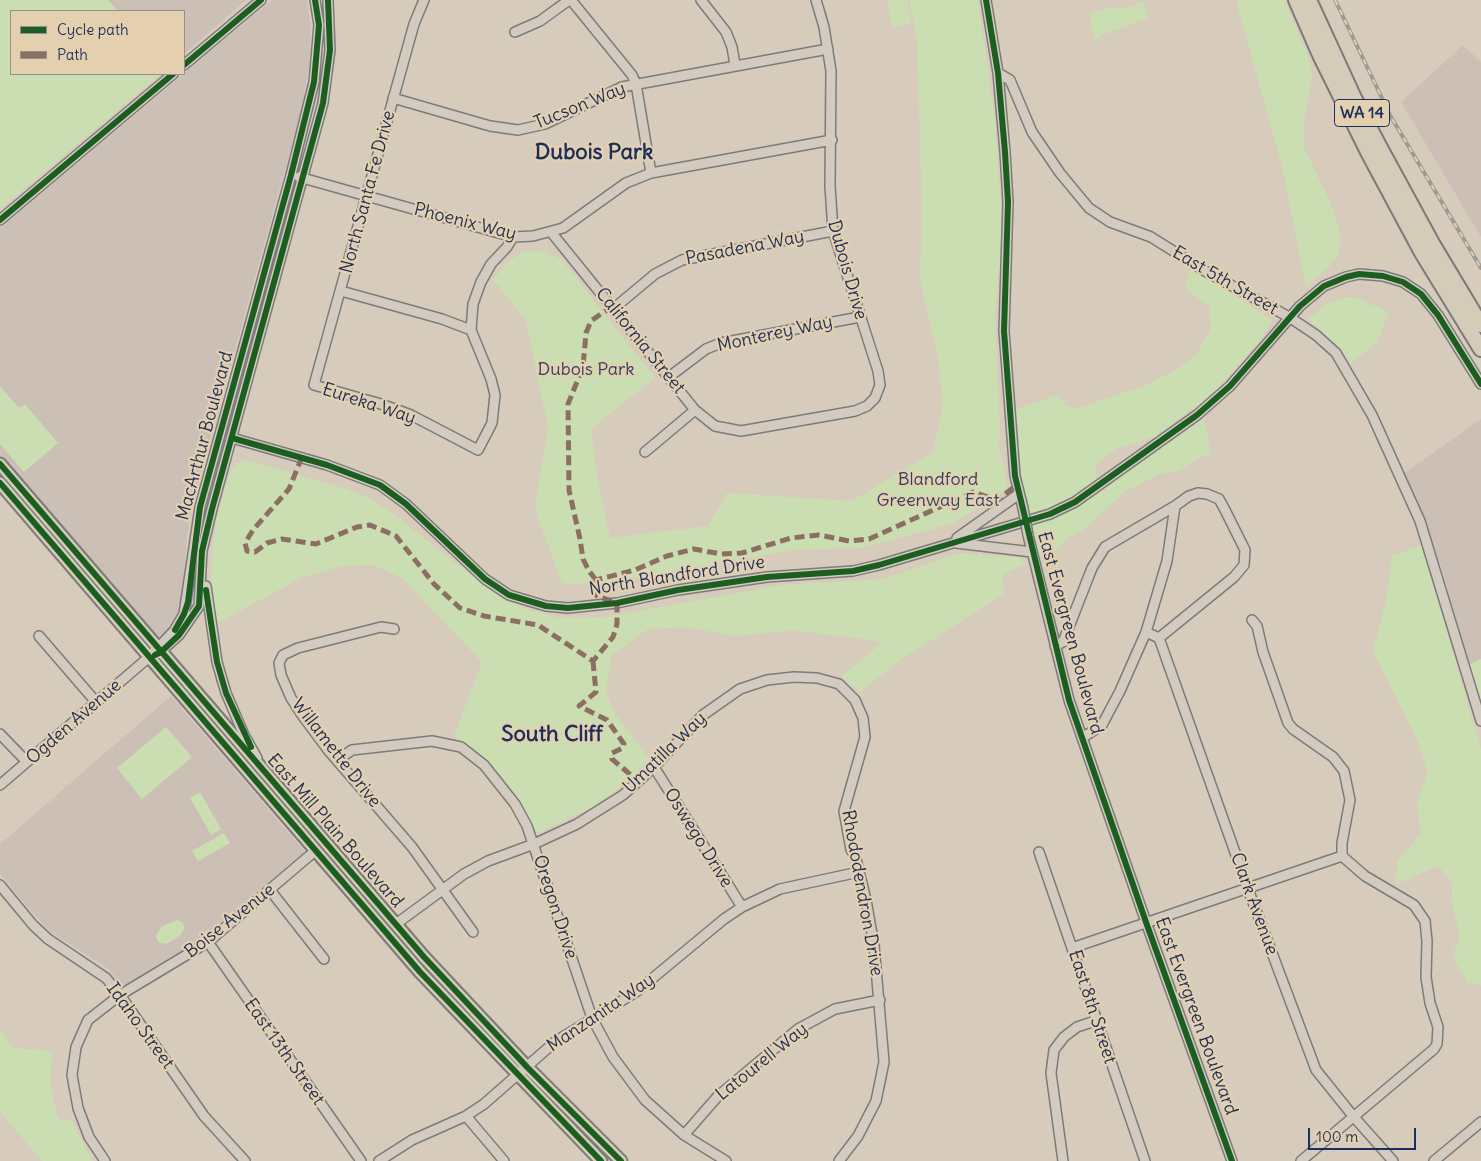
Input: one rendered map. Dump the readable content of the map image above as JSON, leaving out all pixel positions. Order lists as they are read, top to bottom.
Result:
{
  "streets": {
    "highway": ["WA 14"],
    "main road": ["East Mill Plain Boulevard"],
    "street": [
      "Tucson Way",
      "North Santa Fe Drive",
      "Phoenix Way",
      "Pasadena Way",
      "Dubois Drive",
      "East 5th Street",
      "Monterey Way",
      "California Street",
      "Eureka Way",
      "MacArthur Boulevard",
      "North Blandford Drive",
      "East Evergreen Boulevard",
      "Ogden Avenue",
      "Willamette Drive",
      "Umatilla Way",
      "Oswego Drive",
      "Rhododendron Drive",
      "Clark Avenue",
      "Oregon Drive",
      "Boise Avenue",
      "East 8th Street",
      "Manzanita Way",
      "Idaho Street",
      "East 13th Street",
      "Latourell Way"
    ]
  },
  "crossings": [
    ["Tucson Way", "North Santa Fe Drive"],
    ["Tucson Way", "Dubois Drive"],
    ["North Santa Fe Drive", "Phoenix Way"],
    ["North Santa Fe Drive", "Eureka Way"],
    ["Phoenix Way", "Dubois Drive"],
    ["Phoenix Way", "California Street"],
    ["Phoenix Way", "MacArthur Boulevard"],
    ["Pasadena Way", "Dubois Drive"],
    ["Pasadena Way", "California Street"],
    ["Dubois Drive", "Monterey Way"],
    ["Dubois Drive", "California Street"],
    ["East 5th Street", "North Blandford Drive"],
    ["East 5th Street", "East Evergreen Boulevard"],
    ["Monterey Way", "California Street"],
    ["MacArthur Boulevard", "North Blandford Drive"],
    ["MacArthur Boulevard", "Ogden Avenue"],
    ["MacArthur Boulevard", "East Mill Plain Boulevard"],
    ["Ogden Avenue", "East Mill Plain Boulevard"],
    ["Willamette Drive", "Umatilla Way"],
    ["Willamette Drive", "Oregon Drive"],
    ["Umatilla Way", "East Mill Plain Boulevard"],
    ["Umatilla Way", "Oswego Drive"],
    ["Umatilla Way", "Rhododendron Drive"],
    ["Umatilla Way", "Oregon Drive"],
    ["East Mill Plain Boulevard", "Boise Avenue"],
    ["East Mill Plain Boulevard", "Manzanita Way"],
    ["Oswego Drive", "Manzanita Way"],
    ["Rhododendron Drive", "Manzanita Way"],
    ["Rhododendron Drive", "Latourell Way"],
    ["Oregon Drive", "Manzanita Way"],
    ["Oregon Drive", "Latourell Way"],
    ["Boise Avenue", "Idaho Street"],
    ["Boise Avenue", "East 13th Street"]
  ],
  "districts": ["Dubois Park", "South Cliff"],
  "parks": ["Dubois Park", "Blandford Greenway East"],
  "legend": ["Cycle path", "Path"],
  "scale_bar": "100 m"
}
